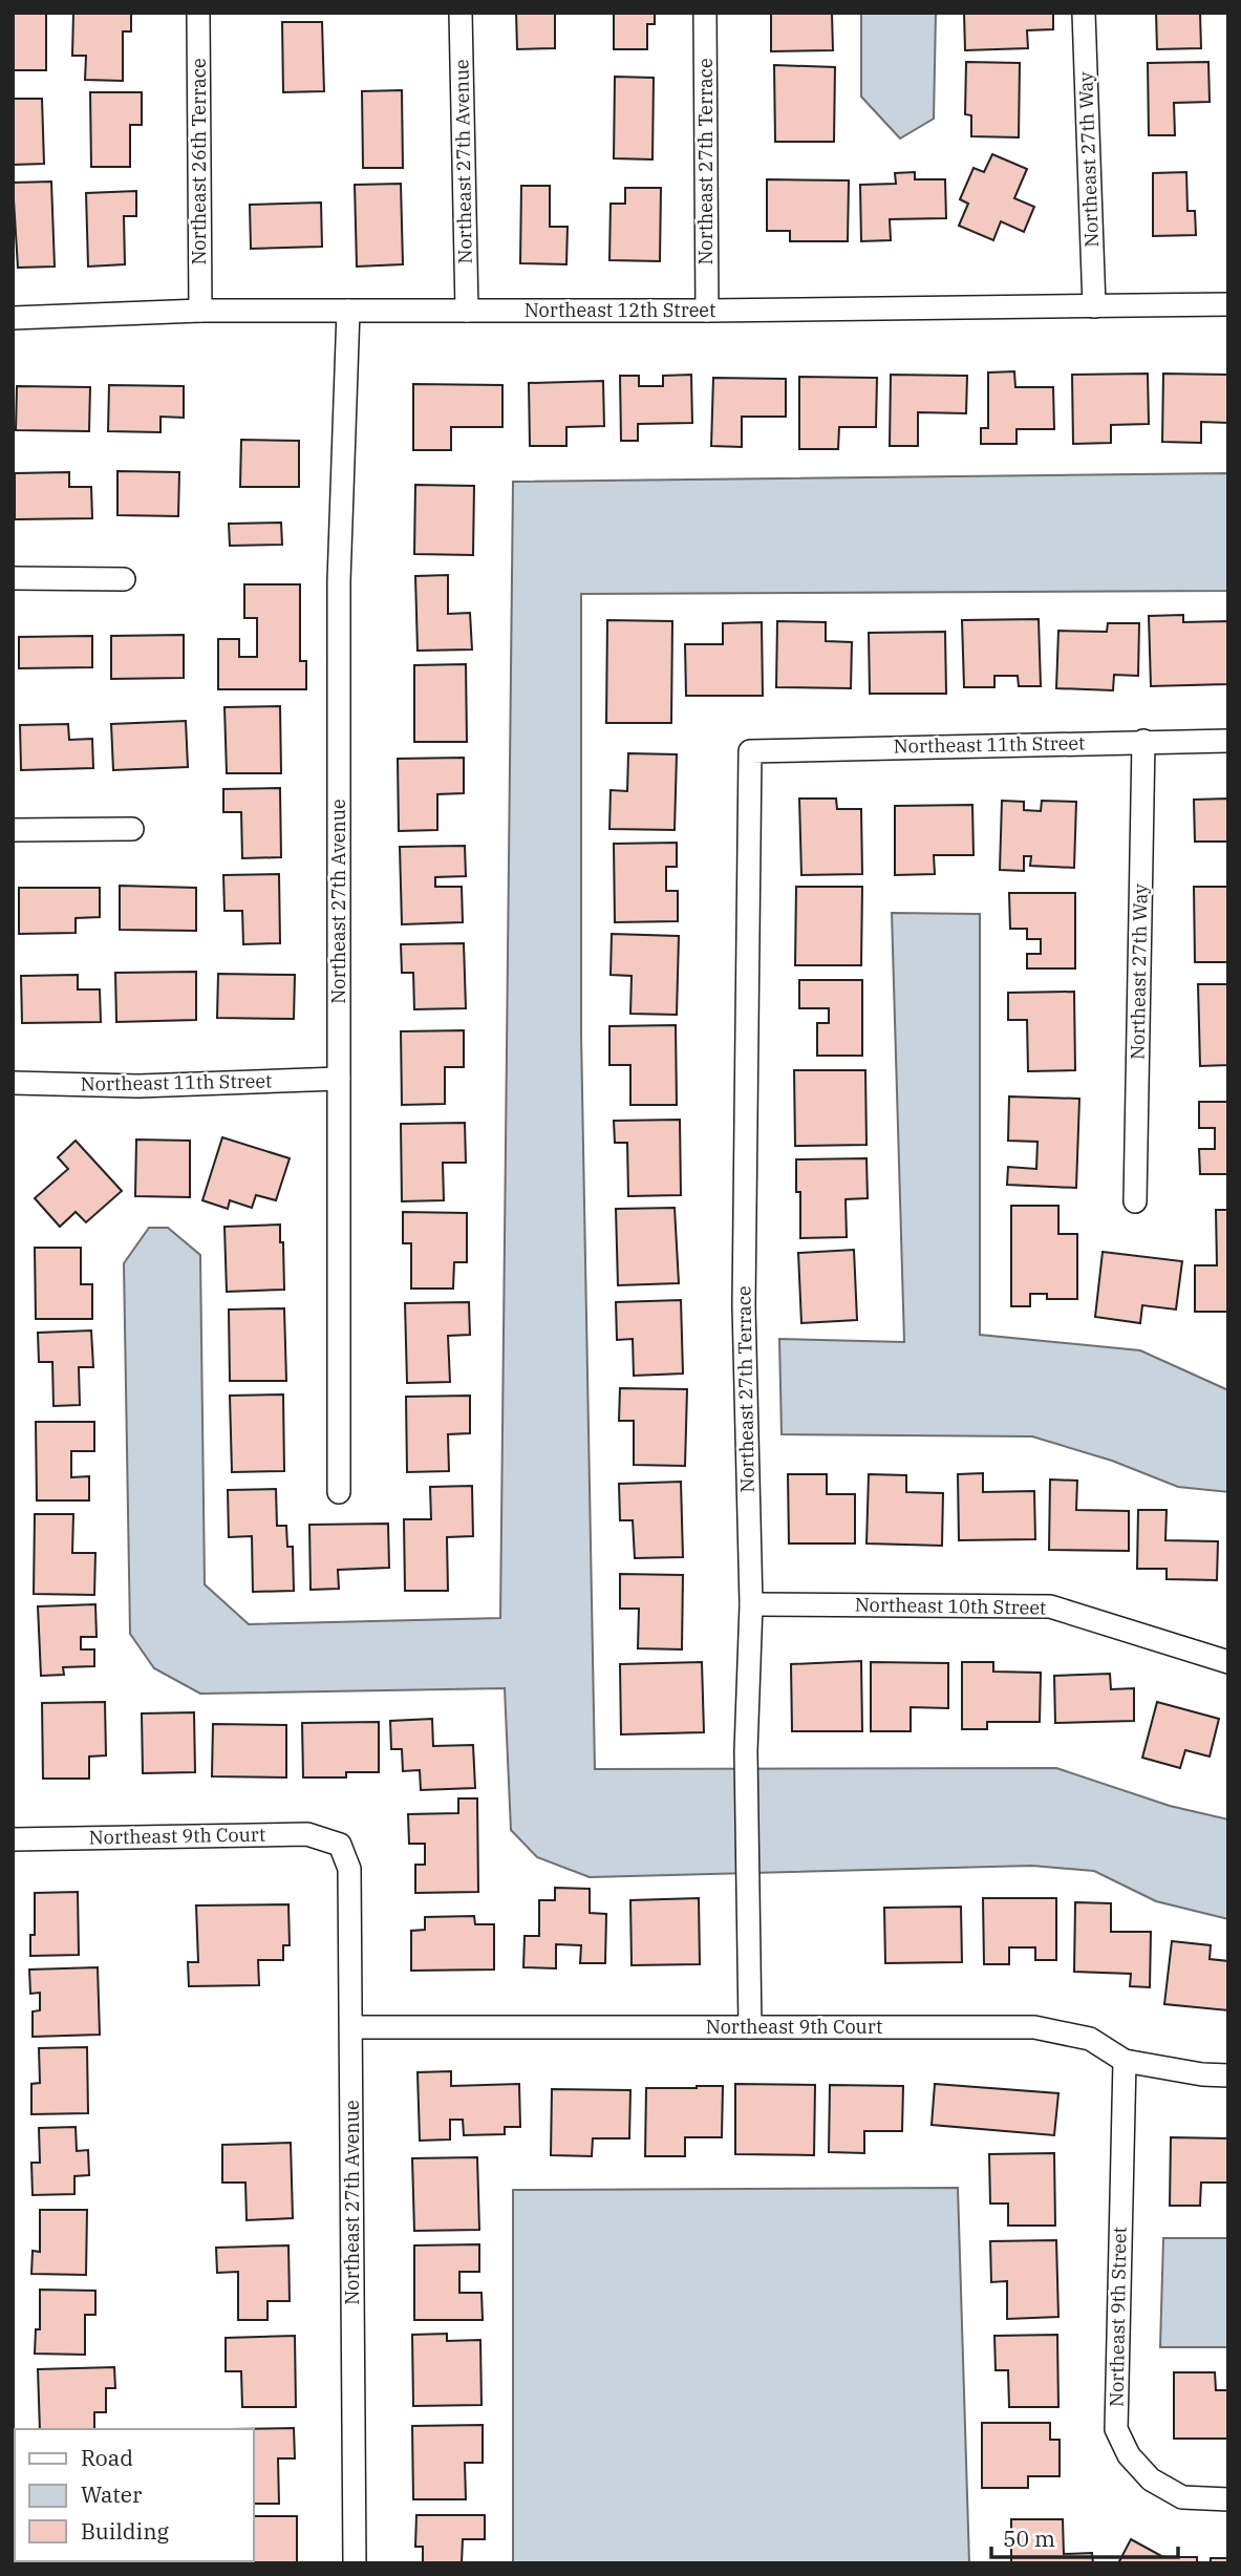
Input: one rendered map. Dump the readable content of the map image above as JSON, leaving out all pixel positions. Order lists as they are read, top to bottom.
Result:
{
  "streets": {
    "street": [
      "Northeast 27th Way",
      "Northeast 26th Terrace",
      "Northeast 27th Avenue",
      "Northeast 27th Terrace",
      "Northeast 12th Street",
      "Northeast 11th Street",
      "Northeast 10th Street",
      "Northeast 9th Court",
      "Northeast 9th Street"
    ]
  },
  "crossings": [
    ["Northeast 27th Way", "Northeast 12th Street"],
    ["Northeast 27th Way", "Northeast 11th Street"],
    ["Northeast 26th Terrace", "Northeast 12th Street"],
    ["Northeast 27th Avenue", "Northeast 12th Street"],
    ["Northeast 27th Avenue", "Northeast 11th Street"],
    ["Northeast 27th Avenue", "Northeast 9th Court"],
    ["Northeast 27th Terrace", "Northeast 12th Street"],
    ["Northeast 27th Terrace", "Northeast 11th Street"],
    ["Northeast 27th Terrace", "Northeast 10th Street"],
    ["Northeast 27th Terrace", "Northeast 9th Court"],
    ["Northeast 9th Court", "Northeast 9th Street"]
  ],
  "legend": ["Road", "Water", "Building"],
  "scale_bar": "50 m"
}
